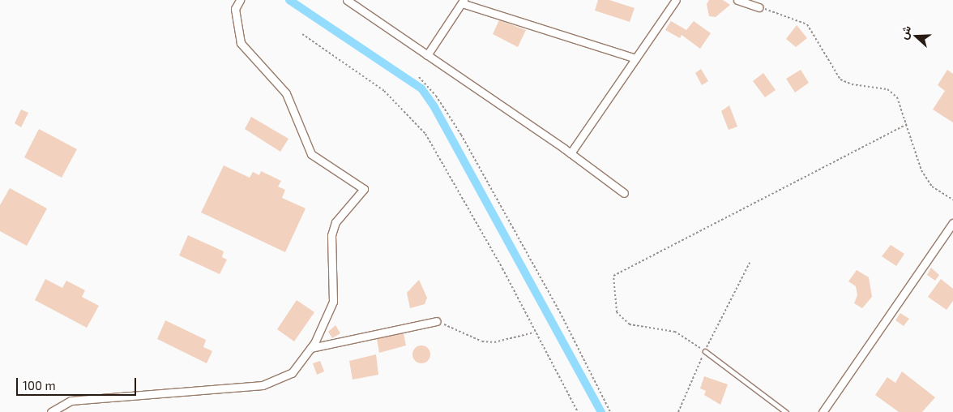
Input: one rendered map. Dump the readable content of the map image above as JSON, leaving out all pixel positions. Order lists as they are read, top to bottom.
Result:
{
  "scale_bar": "100 m",
  "north": "left"
}
